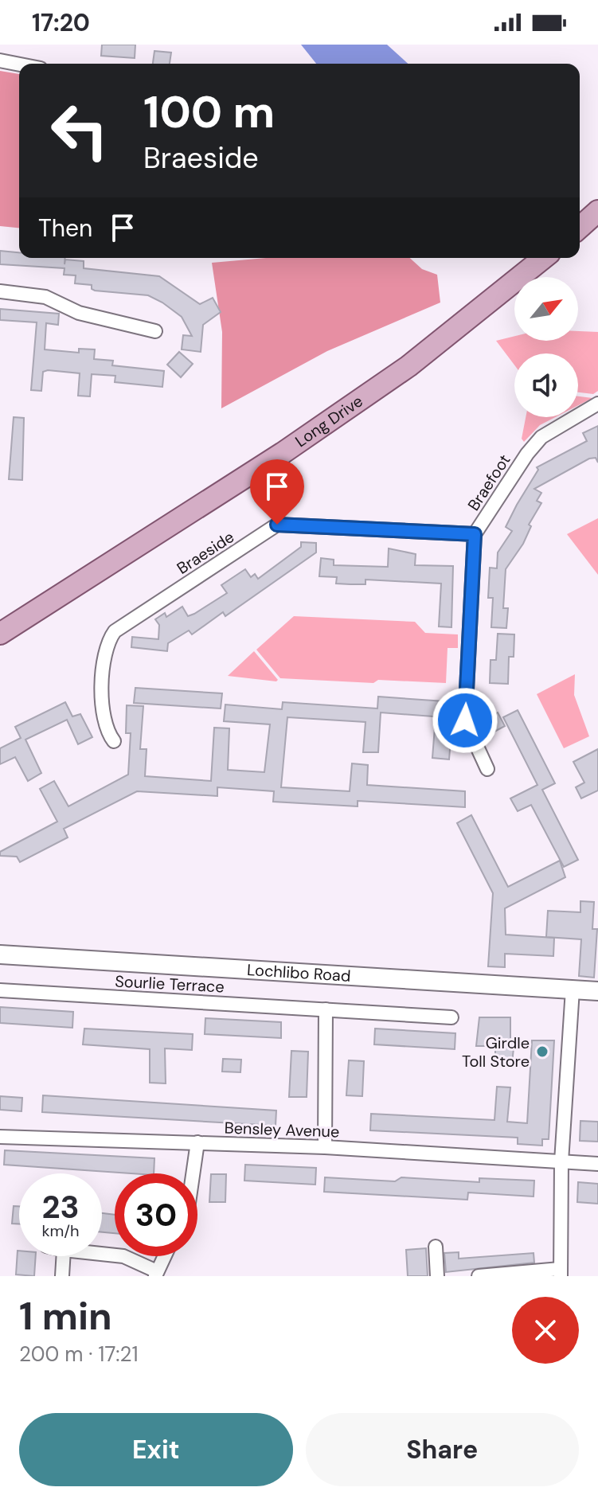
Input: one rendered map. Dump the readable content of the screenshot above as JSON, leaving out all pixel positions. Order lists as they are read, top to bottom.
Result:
{
  "streets": {
    "main road": ["Long Drive"],
    "street": [
      "Braefoot",
      "Braeside",
      "Lochlibo Road",
      "Sourlie Terrace",
      "Bensley Avenue"
    ]
  },
  "crossings": [
    ["Braefoot", "Braeside"]
  ],
  "places": ["Girdle Toll Store"],
  "north": "top right",
  "page": {
    "status": "17:20",
    "turn": ["100 m", "Braeside"],
    "then": "Then",
    "speed": "23 km/h",
    "limit": "30",
    "heading": ["1 min", "200 m · 17:21"],
    "buttons": ["Exit", "Share"]
  }
}
